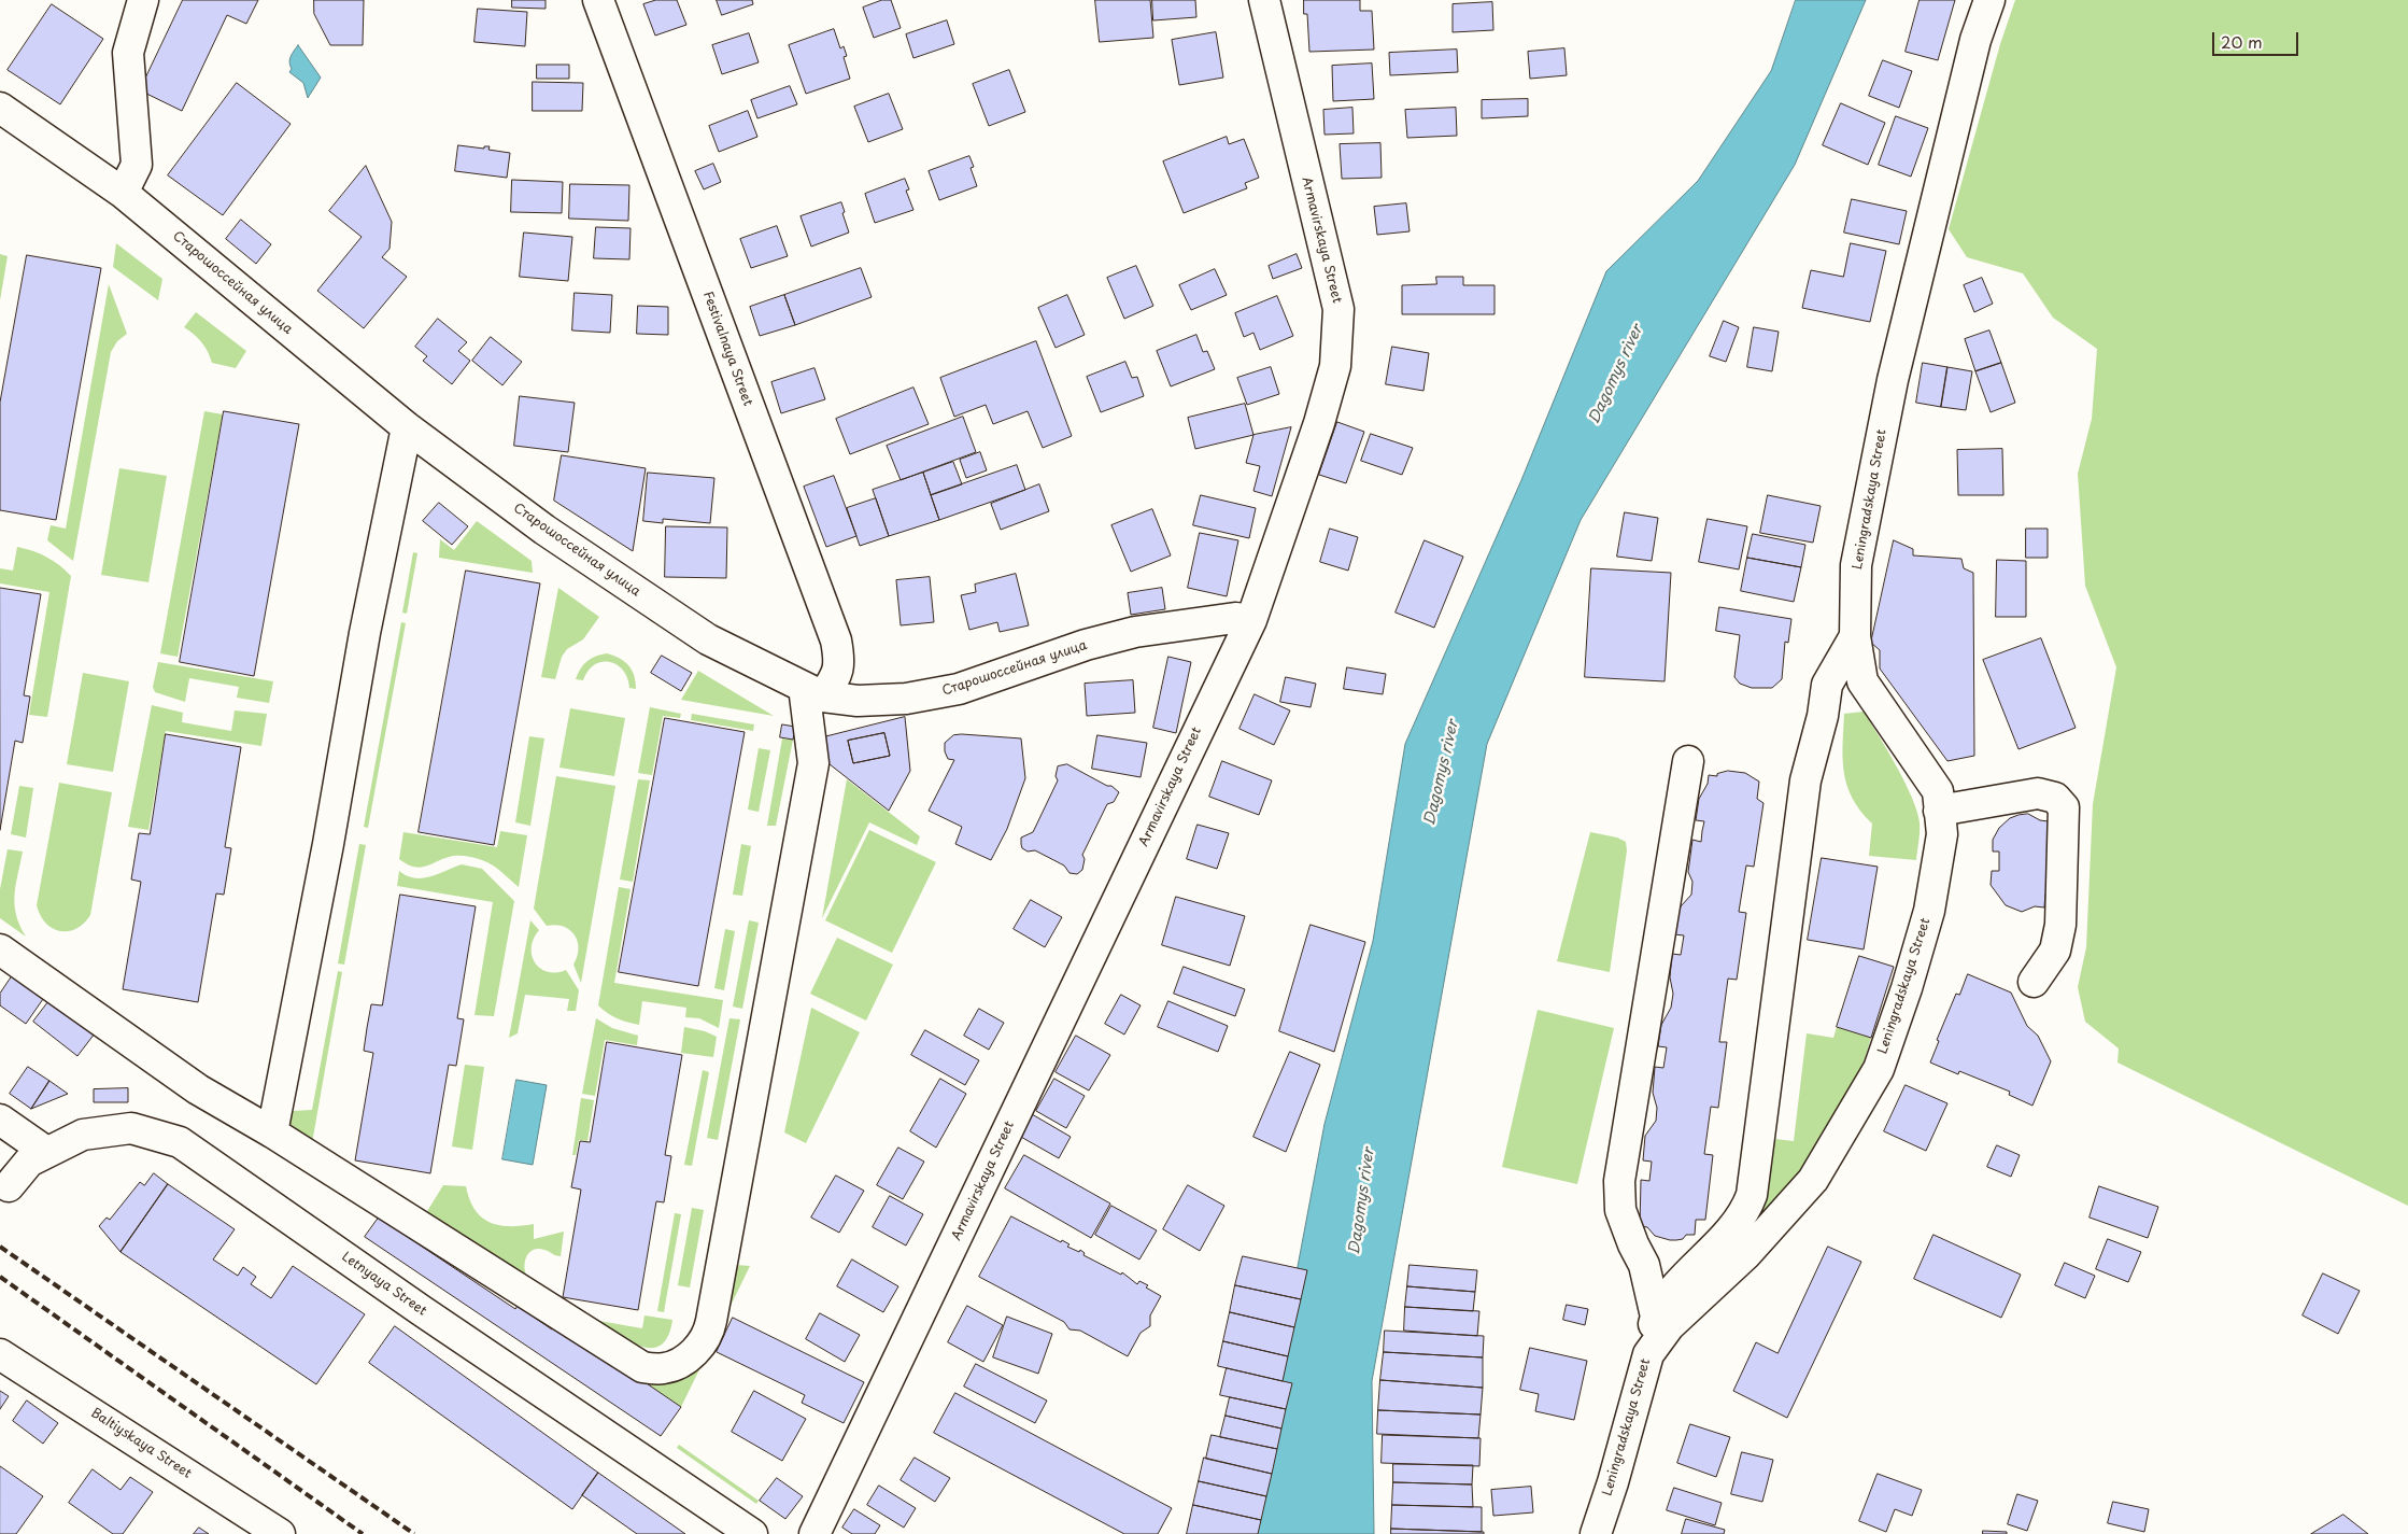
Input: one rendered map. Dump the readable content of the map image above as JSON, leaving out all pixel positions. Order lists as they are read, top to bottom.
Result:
{
  "streets": {
    "street": [
      "Armavirskaya Street",
      "Старошоссейная улица",
      "Festivalnaya Street",
      "Leningradskaya Street",
      "Letnyaya Street",
      "Baltiyskaya Street"
    ]
  },
  "crossings": [
    ["Armavirskaya Street", "Старошоссейная улица"],
    ["Старошоссейная улица", "Festivalnaya Street"]
  ],
  "water": ["Dagomys river"],
  "scale_bar": "20 m"
}
